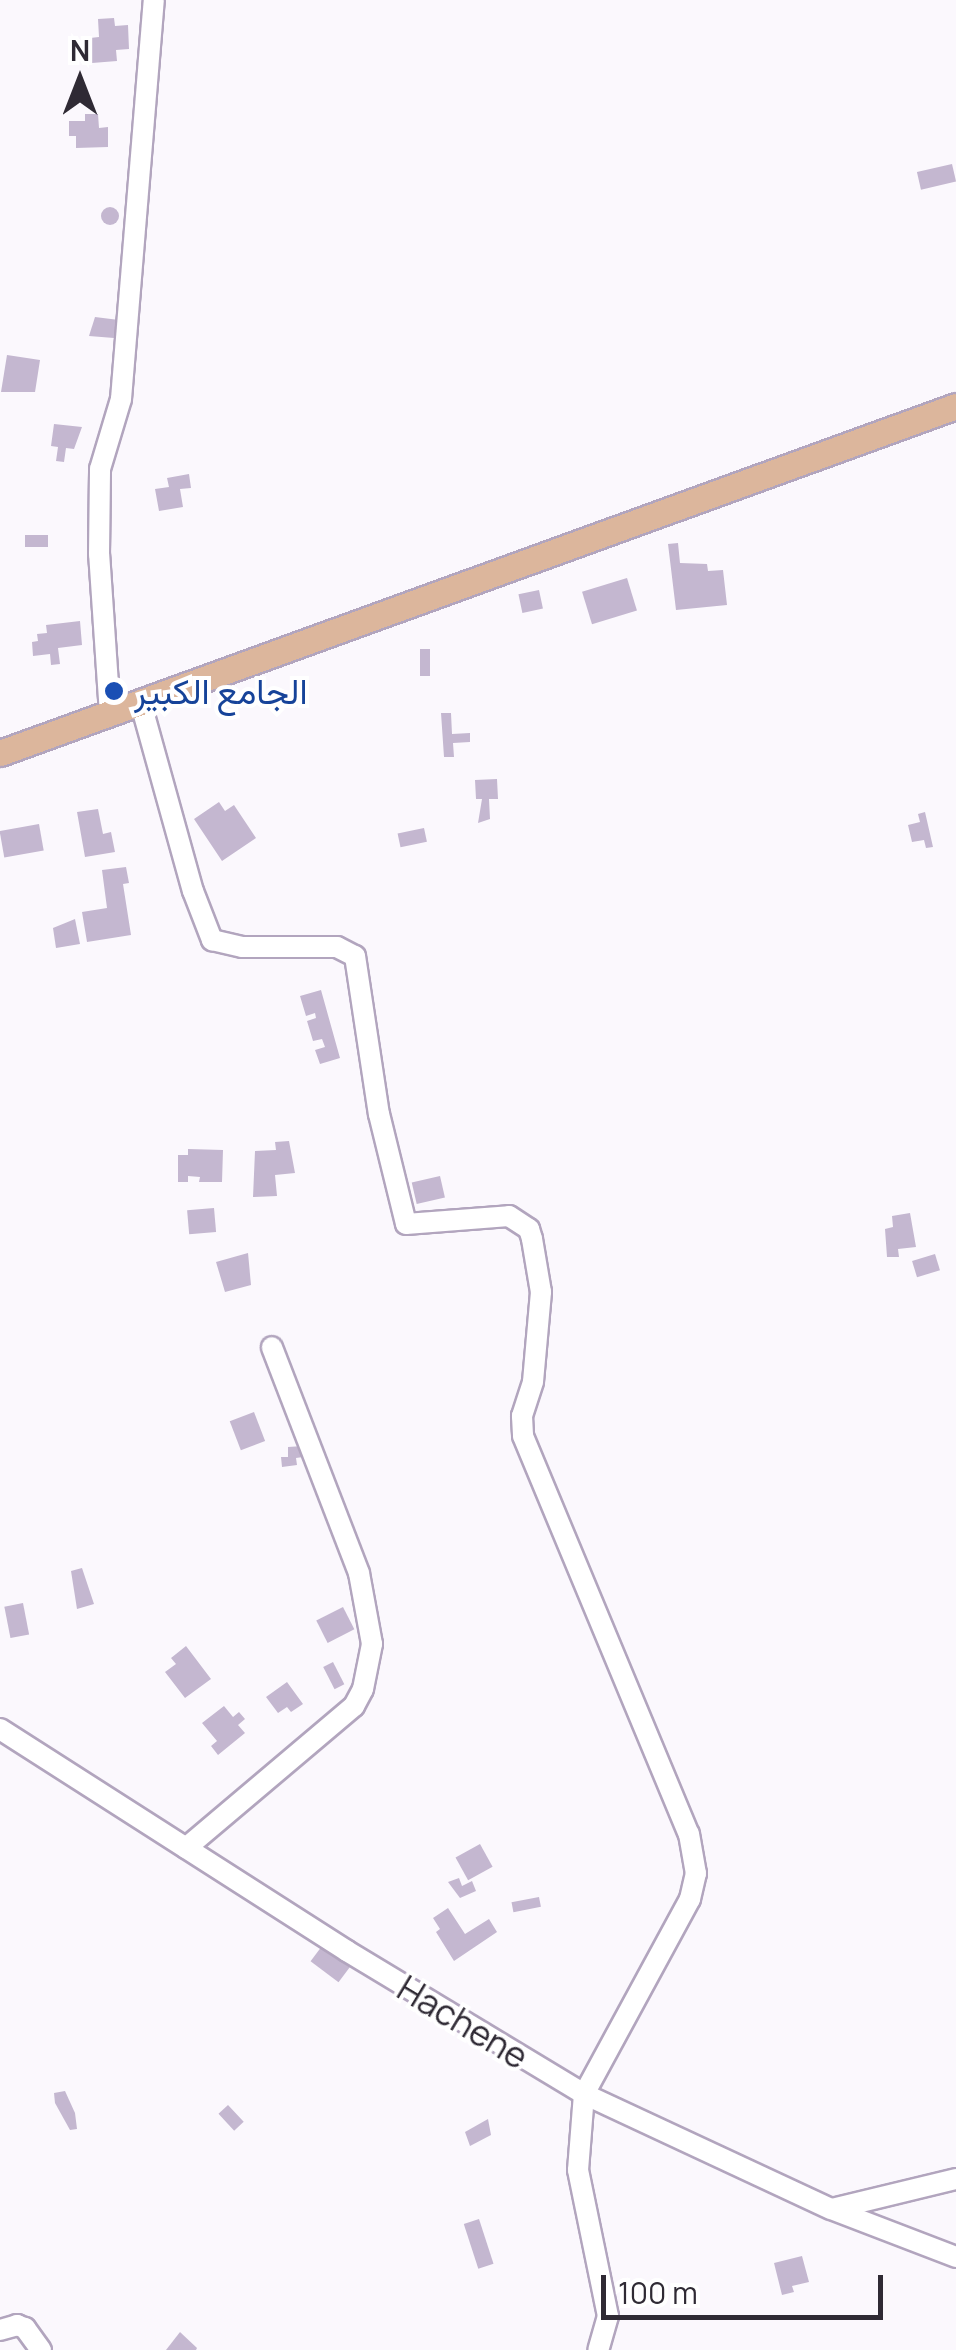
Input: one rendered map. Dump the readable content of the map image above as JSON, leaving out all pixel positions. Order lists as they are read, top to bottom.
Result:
{
  "streets": {
    "street": ["Hachene"]
  },
  "places": ["الجامع الكبير"],
  "scale_bar": "100 m",
  "north": "top"
}
